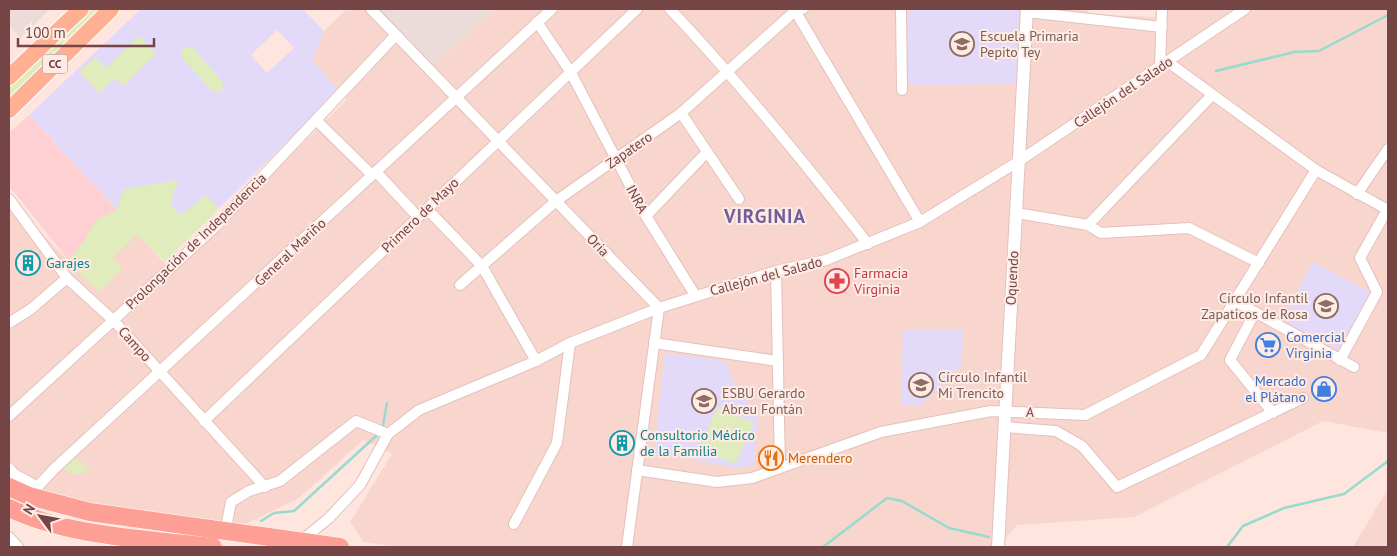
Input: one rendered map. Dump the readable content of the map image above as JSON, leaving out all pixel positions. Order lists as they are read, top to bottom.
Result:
{
  "streets": {
    "main road": ["CC"],
    "street": [
      "Callejón del Salado",
      "Zapatero",
      "INRA",
      "Primero de Mayo",
      "Prolongación de Independencia",
      "Oria",
      "General Mariño",
      "Oquendo",
      "Campo",
      "A"
    ]
  },
  "crossings": [
    ["Callejón del Salado", "INRA"],
    ["Callejón del Salado", "Oria"],
    ["Callejón del Salado", "Oquendo"],
    ["Zapatero", "INRA"],
    ["Zapatero", "Oria"],
    ["INRA", "Primero de Mayo"],
    ["INRA", "General Mariño"],
    ["Primero de Mayo", "Oria"],
    ["Primero de Mayo", "Campo"],
    ["Prolongación de Independencia", "Oria"],
    ["Prolongación de Independencia", "Campo"],
    ["Oria", "General Mariño"],
    ["General Mariño", "Campo"],
    ["Oquendo", "A"]
  ],
  "districts": ["VIRGINIA"],
  "places": {
    "school or university": [
      "Escuela Primaria Pepito Tey",
      "Círculo Infantil Zapaticos de Rosa",
      "Círculo Infantil Mi Trencito",
      "ESBU Gerardo Abreu Fontán"
    ],
    "building": ["Garajes", "Consultorio Médico de la Familia"],
    "pharmacy": ["Farmacia Virginia"],
    "supermarket": ["Comercial Virginia"],
    "shop": ["Mercado el Plátano"],
    "restaurant": ["Merendero"]
  },
  "scale_bar": "100 m",
  "north": "top left"
}
